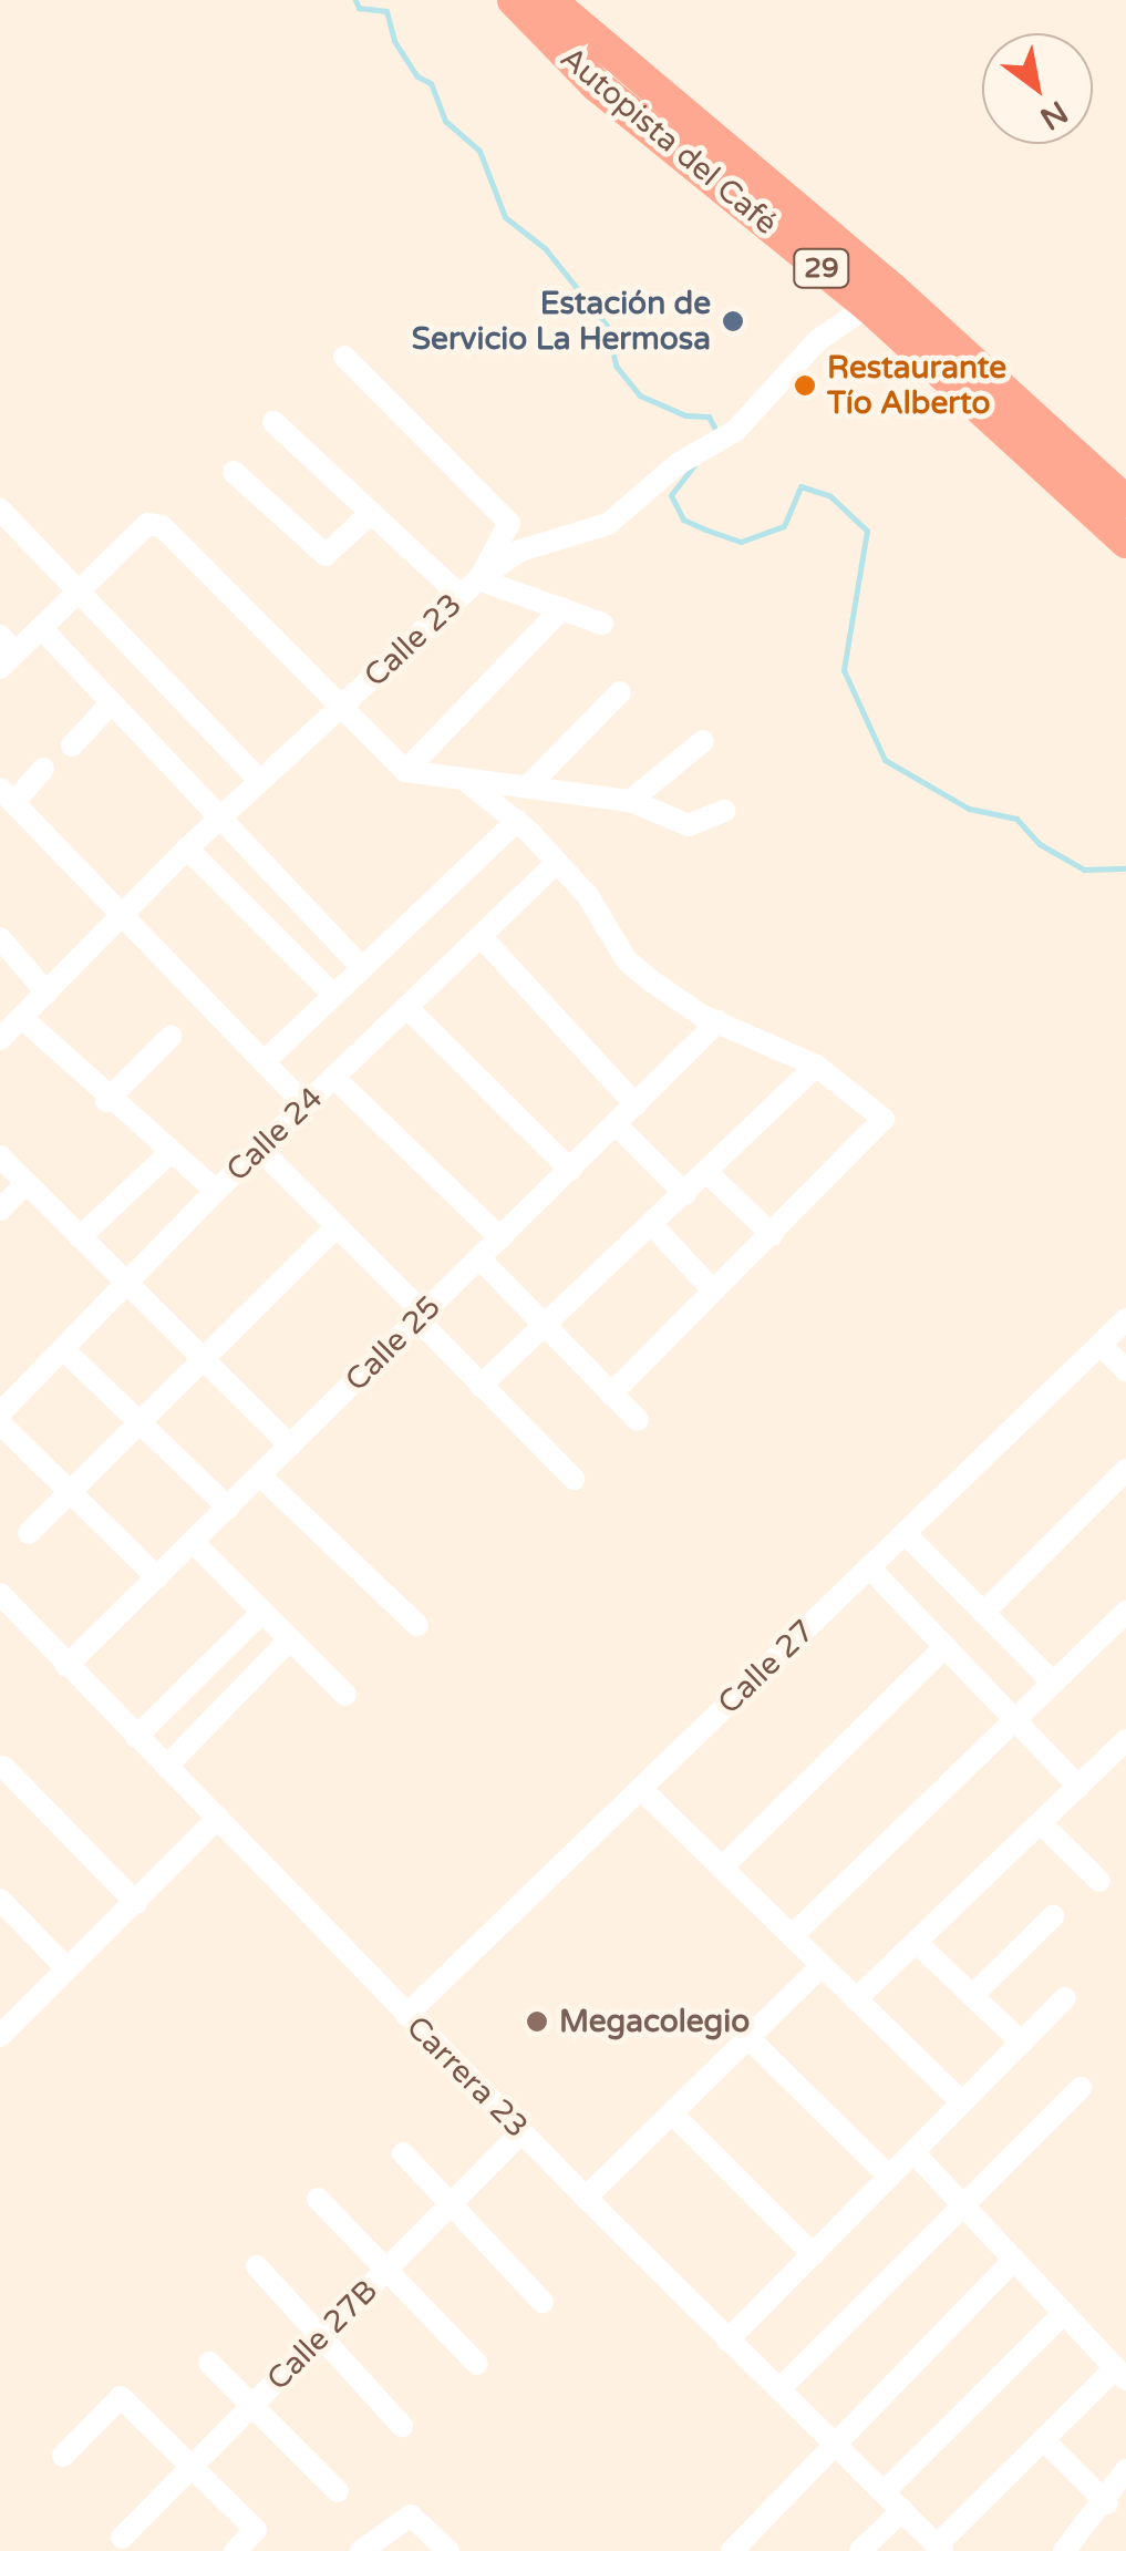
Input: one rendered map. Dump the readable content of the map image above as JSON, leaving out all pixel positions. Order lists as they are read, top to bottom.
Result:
{
  "streets": {
    "highway": ["Autopista del Café", "29"],
    "street": [
      "Calle 23",
      "Calle 24",
      "Calle 25",
      "Calle 27",
      "Carrera 23",
      "Calle 27B"
    ]
  },
  "crossings": [
    ["Autopista del Café", "Calle 23"],
    ["Calle 25", "Carrera 23"],
    ["Calle 27", "Carrera 23"],
    ["Carrera 23", "Calle 27B"]
  ],
  "places": ["Estación de Servicio La Hermosa", "Restaurante Tío Alberto", "Megacolegio"],
  "north": "bottom right"
}
